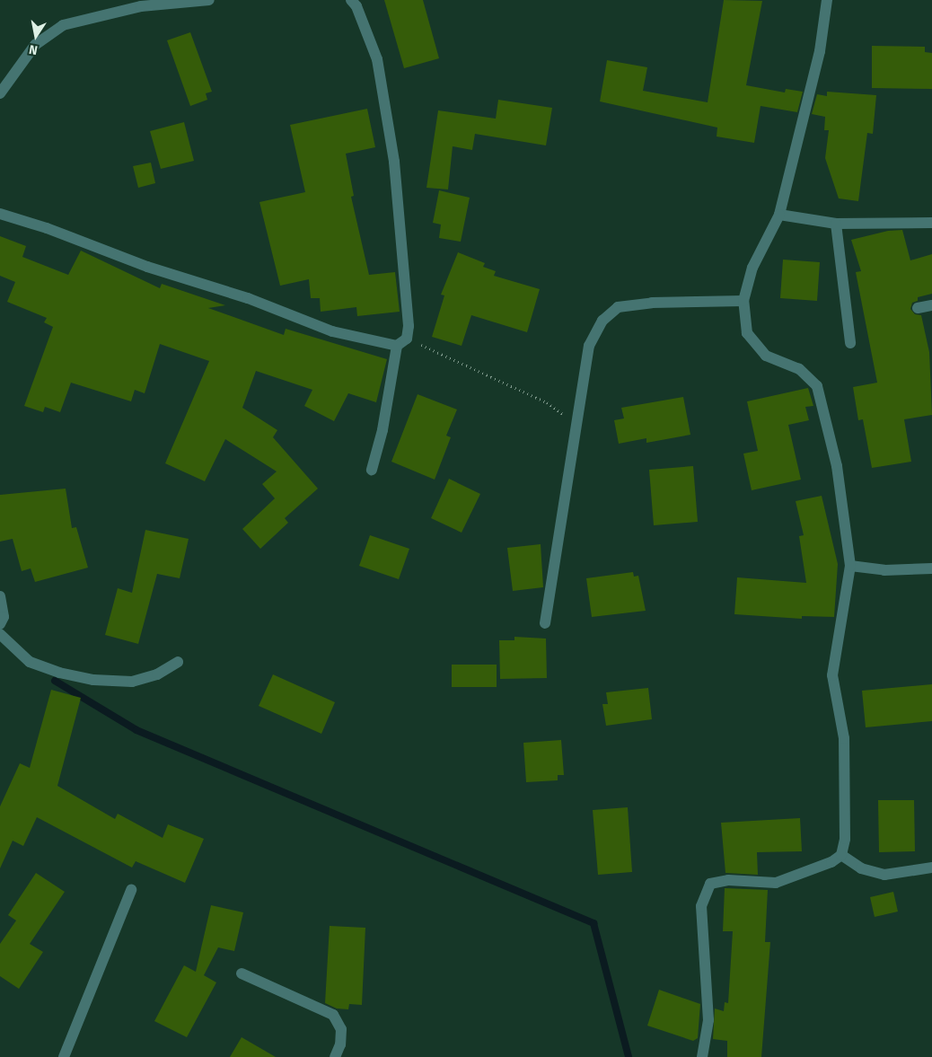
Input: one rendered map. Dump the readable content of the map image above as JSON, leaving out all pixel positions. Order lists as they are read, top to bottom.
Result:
{
  "north": "bottom"
}
